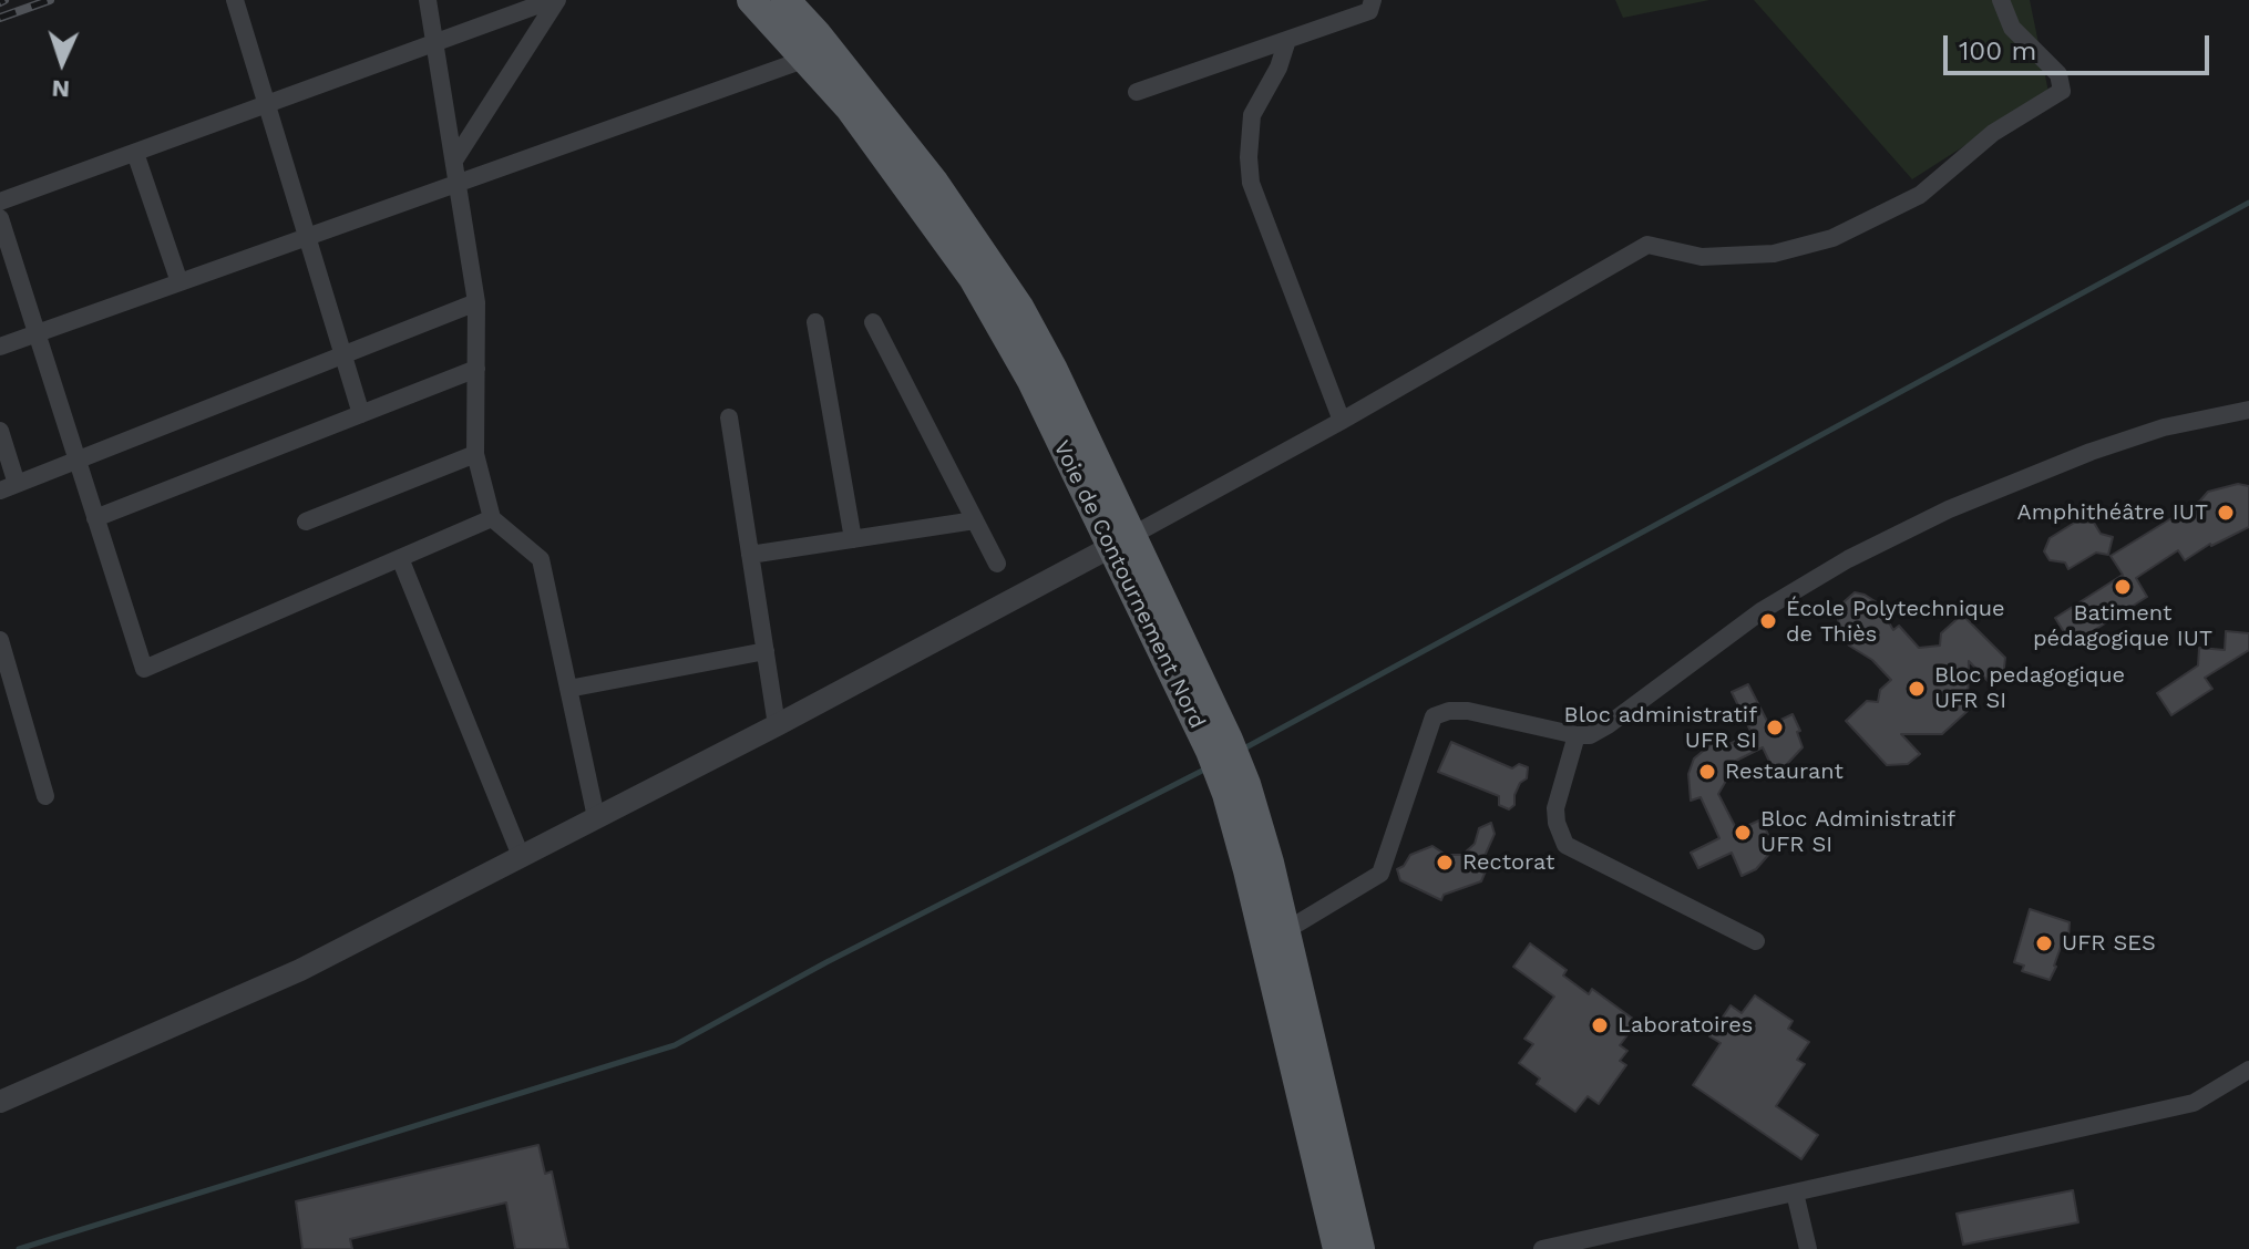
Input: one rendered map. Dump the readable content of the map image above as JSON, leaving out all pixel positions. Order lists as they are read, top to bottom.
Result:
{
  "streets": {
    "main road": ["Voie de Contournement Nord"]
  },
  "places": [
    "Amphithéâtre IUT",
    "Batiment pédagogique IUT",
    "École Polytechnique de Thiès",
    "Bloc pedagogique UFR SI",
    "Bloc administratif UFR SI",
    "Restaurant",
    "Bloc Administratif UFR SI",
    "Rectorat",
    "UFR SES",
    "Laboratoires"
  ],
  "scale_bar": "100 m",
  "north": "bottom"
}
